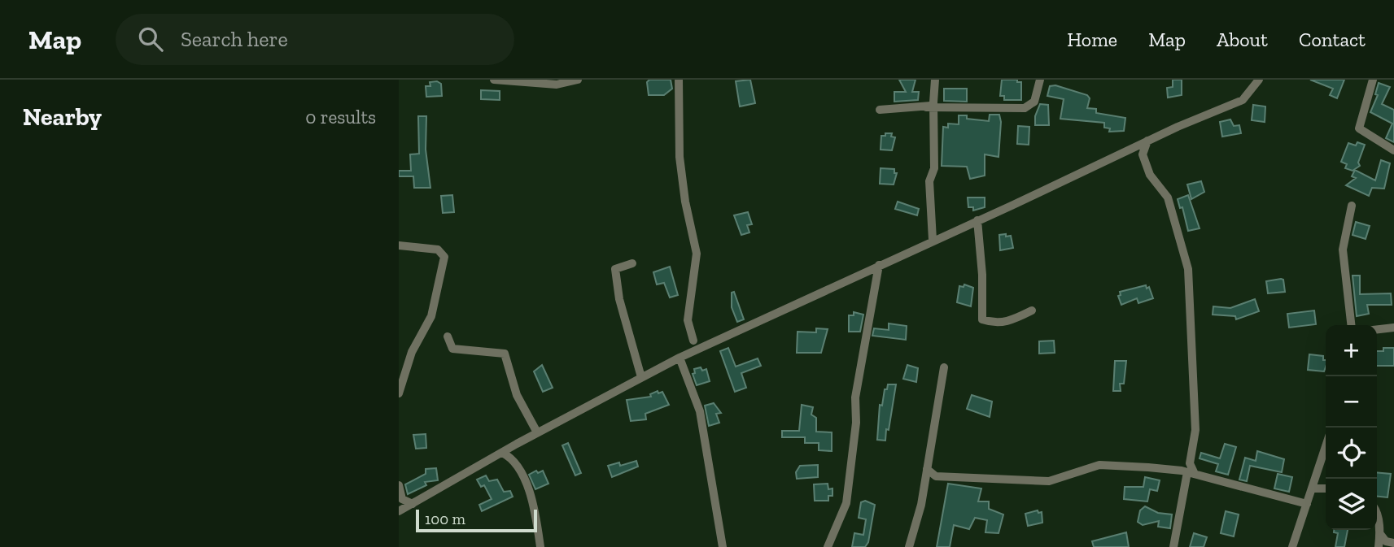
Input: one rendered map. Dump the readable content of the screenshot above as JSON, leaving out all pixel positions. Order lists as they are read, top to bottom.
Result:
{
  "scale_bar": "100 m",
  "page": {
    "header": "Map",
    "search": "Search here",
    "nav": [
      "Home",
      "Map",
      "About",
      "Contact"
    ],
    "heading": ["Nearby", "0 results"],
    "map_buttons": ["+", "−"],
    "scale": "100 m"
  }
}
